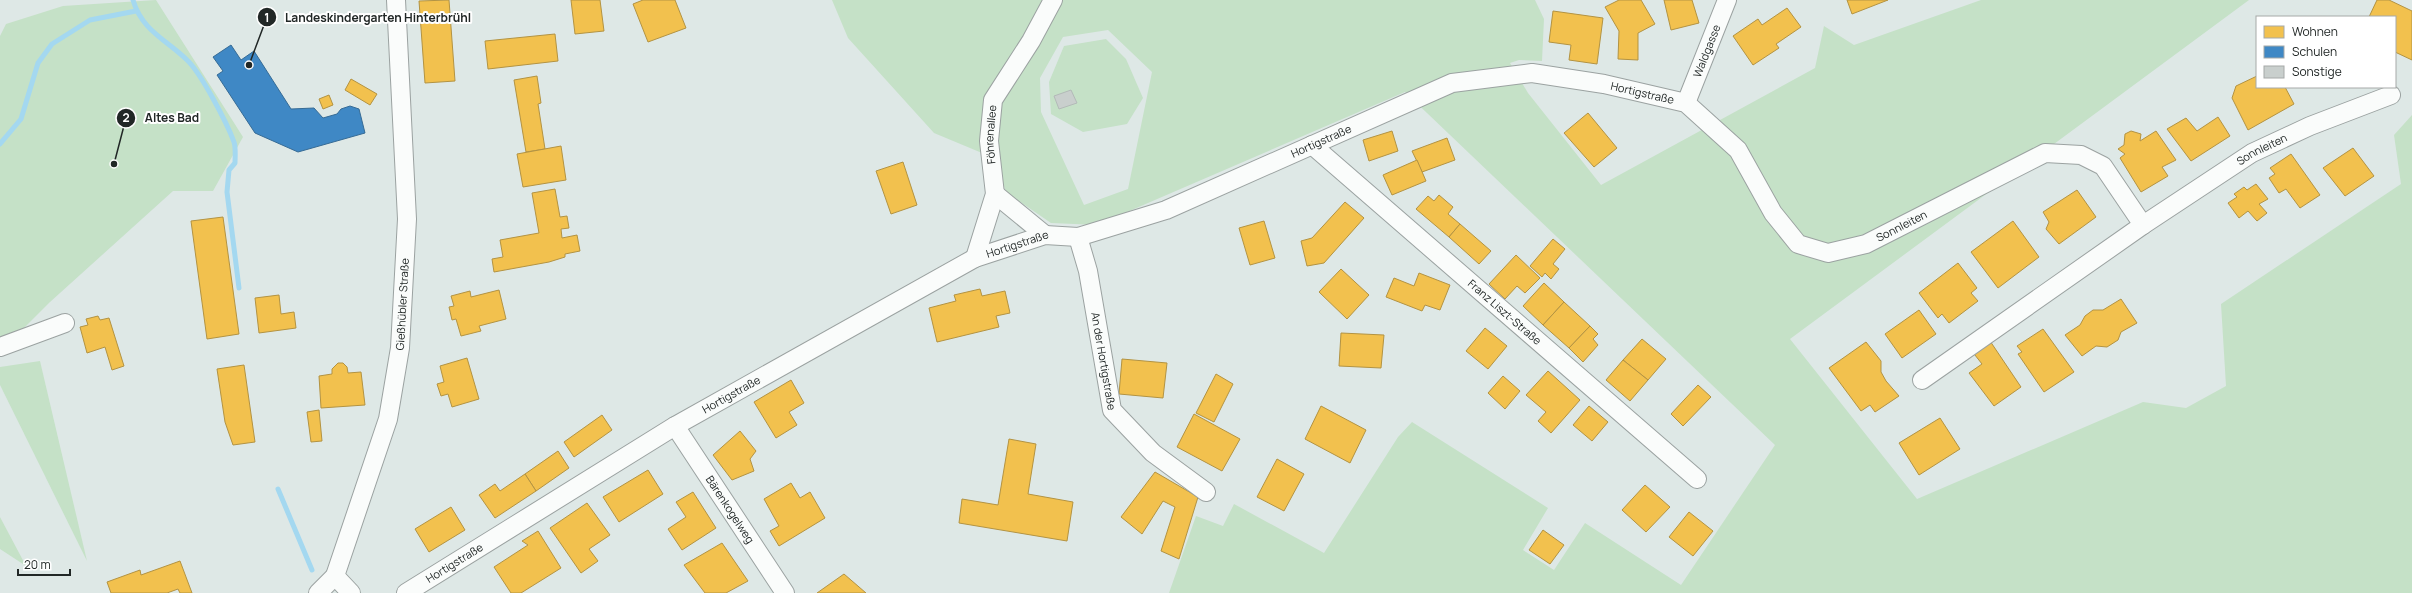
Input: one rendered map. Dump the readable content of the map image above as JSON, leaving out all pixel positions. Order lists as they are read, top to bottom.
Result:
{
  "streets": {
    "street": [
      "Waldgasse",
      "Hortigstraße",
      "Föhrenallee",
      "Sonnleiten",
      "Gießhübler Straße",
      "Franz Liszt-Straße",
      "An der Hortigstraße",
      "Bärenkogelweg"
    ]
  },
  "crossings": [
    ["Waldgasse", "Hortigstraße"],
    ["Waldgasse", "Sonnleiten"],
    ["Hortigstraße", "Föhrenallee"],
    ["Hortigstraße", "Sonnleiten"],
    ["Hortigstraße", "Franz Liszt-Straße"],
    ["Hortigstraße", "An der Hortigstraße"],
    ["Hortigstraße", "Bärenkogelweg"]
  ],
  "places": ["Landeskindergarten Hinterbrühl", "Altes Bad"],
  "legend": ["Wohnen", "Schulen", "Sonstige"],
  "scale_bar": "20 m"
}
